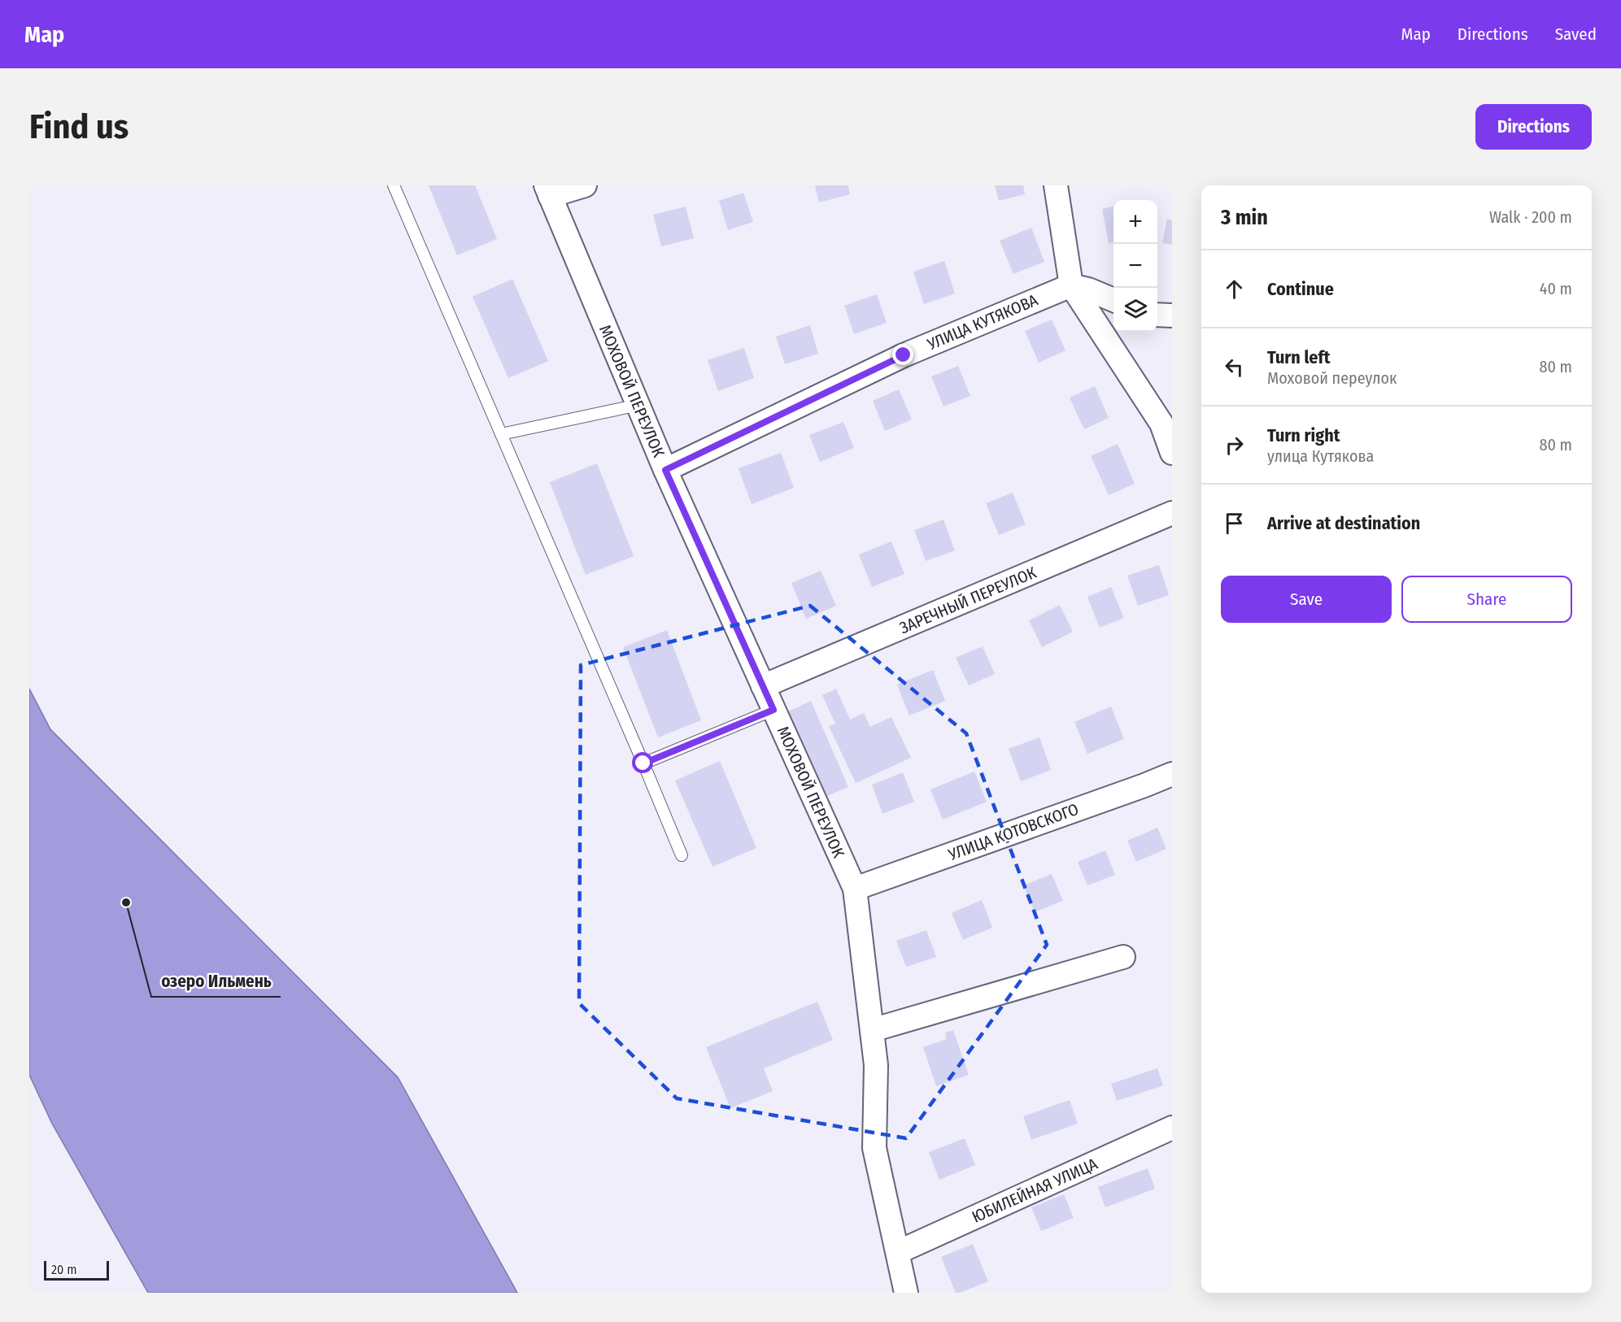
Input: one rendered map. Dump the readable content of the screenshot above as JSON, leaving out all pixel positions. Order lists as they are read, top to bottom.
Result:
{
  "streets": {
    "street": [
      "УЛИЦА КУТЯКОВА",
      "МОХОВОЙ ПЕРЕУЛОК",
      "ЗАРЕЧНЫЙ ПЕРЕУЛОК",
      "УЛИЦА КОТОВСКОГО",
      "ЮБИЛЕЙНАЯ УЛИЦА"
    ]
  },
  "crossings": [
    ["УЛИЦА КУТЯКОВА", "МОХОВОЙ ПЕРЕУЛОК"],
    ["МОХОВОЙ ПЕРЕУЛОК", "ЗАРЕЧНЫЙ ПЕРЕУЛОК"],
    ["МОХОВОЙ ПЕРЕУЛОК", "УЛИЦА КОТОВСКОГО"],
    ["МОХОВОЙ ПЕРЕУЛОК", "ЮБИЛЕЙНАЯ УЛИЦА"]
  ],
  "places": ["озеро Ильмень"],
  "scale_bar": "20 m",
  "page": {
    "header": "Map",
    "nav": ["Map", "Directions", "Saved"],
    "buttons": [
      "Directions",
      ["Save", "Share"]
    ],
    "title": "Find us",
    "heading": ["3 min", "Walk · 200 m"],
    "map_buttons": ["+", "−"],
    "list": [
      ["Continue", "40 m"],
      ["Turn left", "Моховой переулок", "80 m"],
      ["Turn right", "улица Кутякова", "80 m"],
      "Arrive at destination"
    ],
    "scale": "20 m"
  }
}
